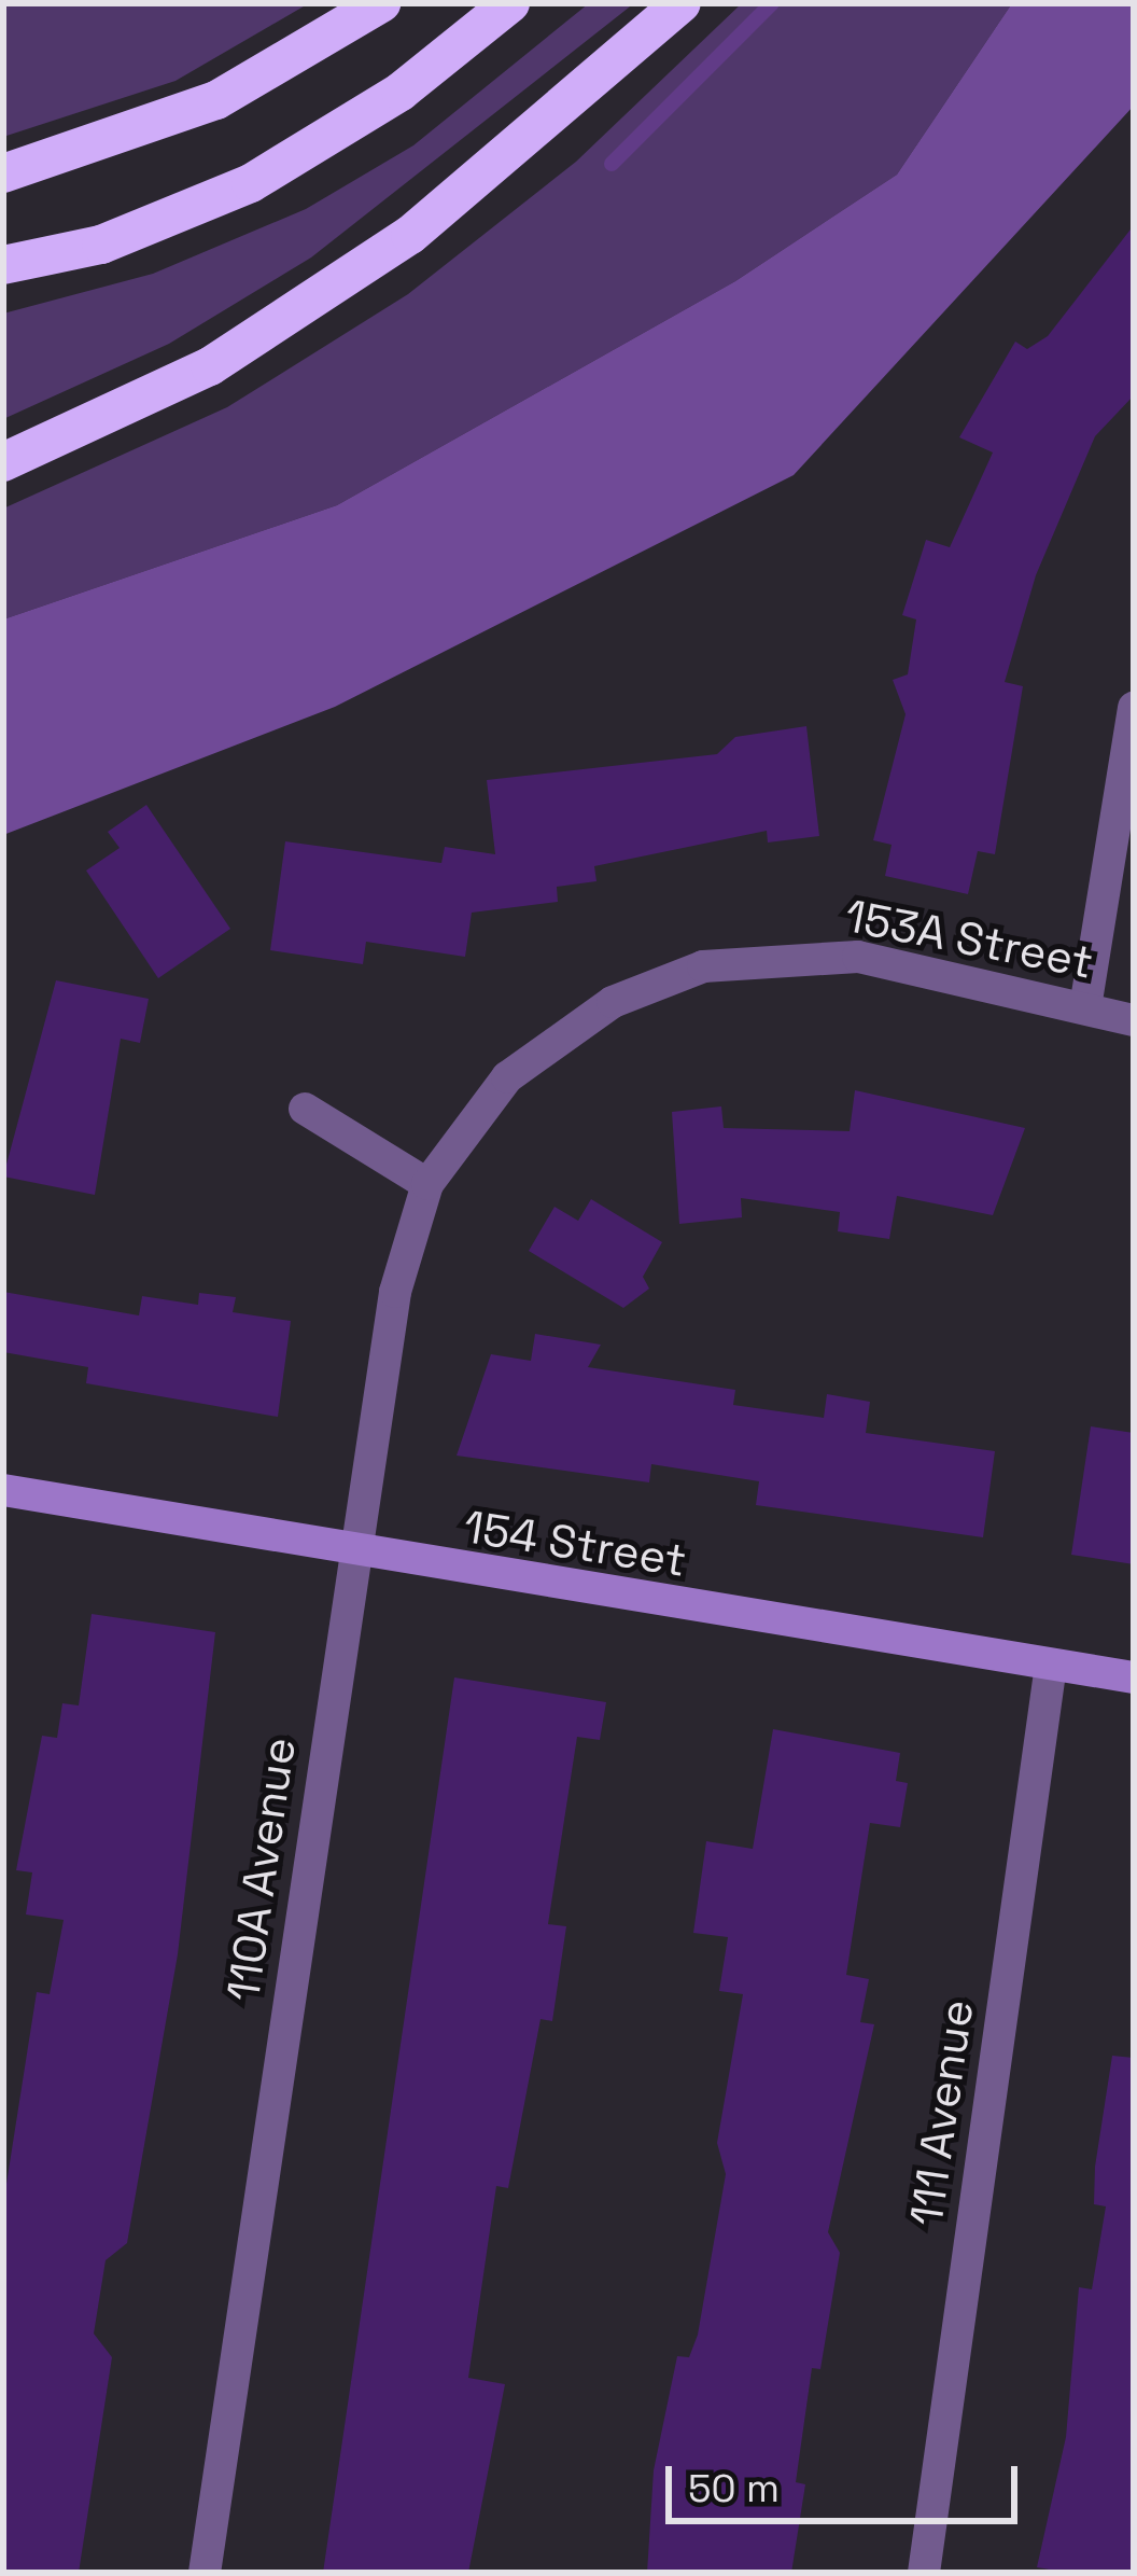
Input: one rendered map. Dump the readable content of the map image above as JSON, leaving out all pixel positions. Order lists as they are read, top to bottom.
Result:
{
  "streets": {
    "street": [
      "153A Street",
      "154 Street",
      "110A Avenue",
      "111 Avenue"
    ]
  },
  "crossings": [
    ["153A Street", "110A Avenue"],
    ["154 Street", "110A Avenue"],
    ["154 Street", "111 Avenue"]
  ],
  "scale_bar": "50 m"
}
